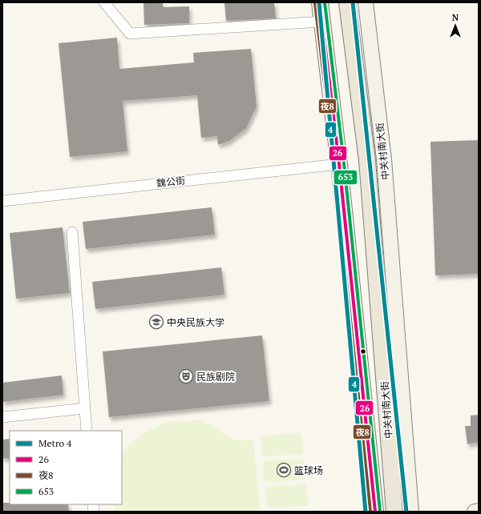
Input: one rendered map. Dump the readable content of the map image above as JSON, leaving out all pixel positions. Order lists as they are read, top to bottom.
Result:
{
  "streets": {
    "main road": ["中关村南大街"],
    "street": ["魏公街"]
  },
  "places": {
    "school or university": ["中央民族大学"],
    "theatre": ["民族剧院"],
    "sports": ["篮球场"]
  },
  "lines": [
    "metro line 4",
    "transit line 26",
    "transit line 653",
    "transit line 夜8"
  ],
  "legend": [
    "Metro 4",
    "26",
    "夜8",
    "653"
  ],
  "north": "top"
}
